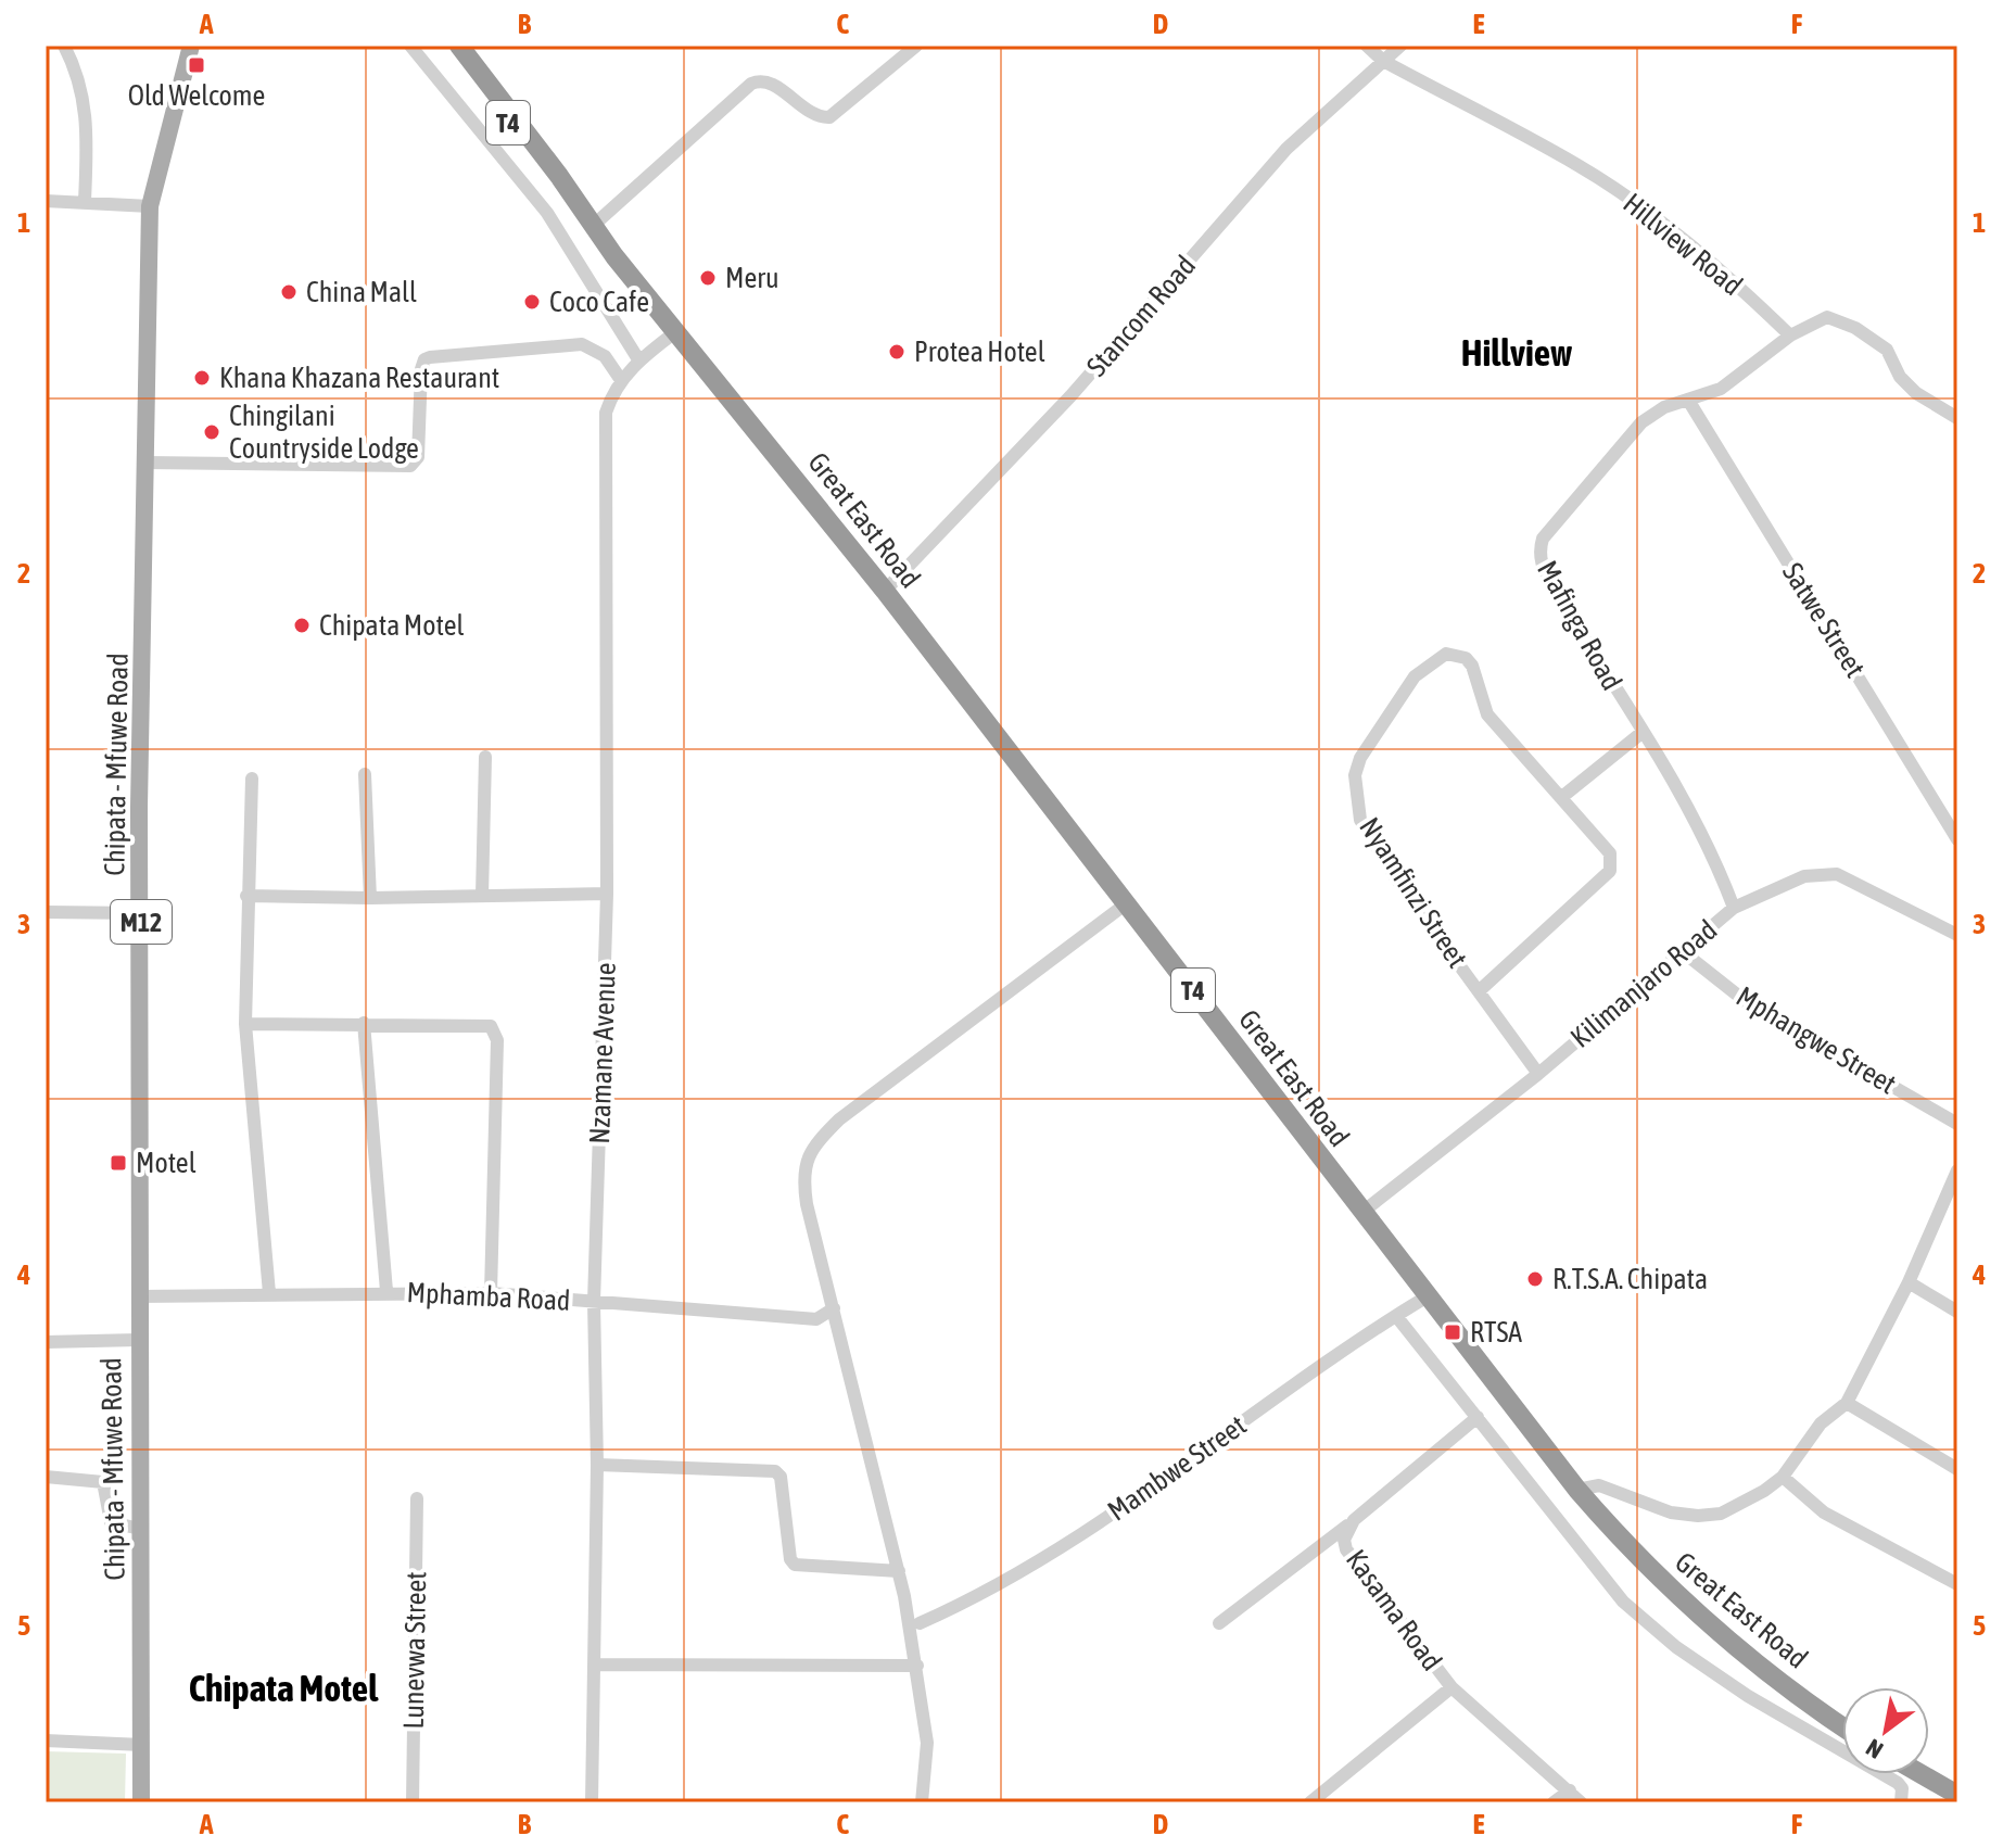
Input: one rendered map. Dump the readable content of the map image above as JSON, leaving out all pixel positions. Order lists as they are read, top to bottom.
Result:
{
  "streets": {
    "highway": ["T4", "Great East Road"],
    "main road": ["Chipata - Mfuwe Road", "M12"],
    "street": [
      "Hillview Road",
      "Stancom Road",
      "Satwe Street",
      "Mafinga Road",
      "Nyamfinzi Street",
      "Kilimanjaro Road",
      "Mphangwe Street",
      "Nzamane Avenue",
      "Mphamba Road",
      "Mambwe Street",
      "Kasama Road",
      "Lunevwa Street"
    ]
  },
  "crossings": [
    ["Hillview Road", "Stancom Road"],
    ["Hillview Road", "Mafinga Road"],
    ["Stancom Road", "Great East Road"],
    ["Great East Road", "Kilimanjaro Road"],
    ["Great East Road", "Nzamane Avenue"],
    ["Great East Road", "Mambwe Street"],
    ["Satwe Street", "Mafinga Road"],
    ["Mafinga Road", "Kilimanjaro Road"],
    ["Chipata - Mfuwe Road", "Mphamba Road"],
    ["Nyamfinzi Street", "Kilimanjaro Road"],
    ["Kilimanjaro Road", "Mphangwe Street"],
    ["Nzamane Avenue", "Mphamba Road"]
  ],
  "districts": ["Hillview", "Chipata Motel"],
  "places": {
    "transit": ["Old Welcome", "Motel", "RTSA"],
    "other": [
      "Meru",
      "China Mall",
      "Coco Cafe",
      "Protea Hotel",
      "Khana Khazana Restaurant",
      "Chingilani Countryside Lodge",
      "Chipata Motel",
      "R.T.S.A. Chipata"
    ]
  },
  "north": "bottom left",
  "grid": {
    "columns": [
      "A",
      "B",
      "C",
      "D",
      "E",
      "F"
    ],
    "rows": [
      "1",
      "2",
      "3",
      "4",
      "5"
    ]
  }
}
